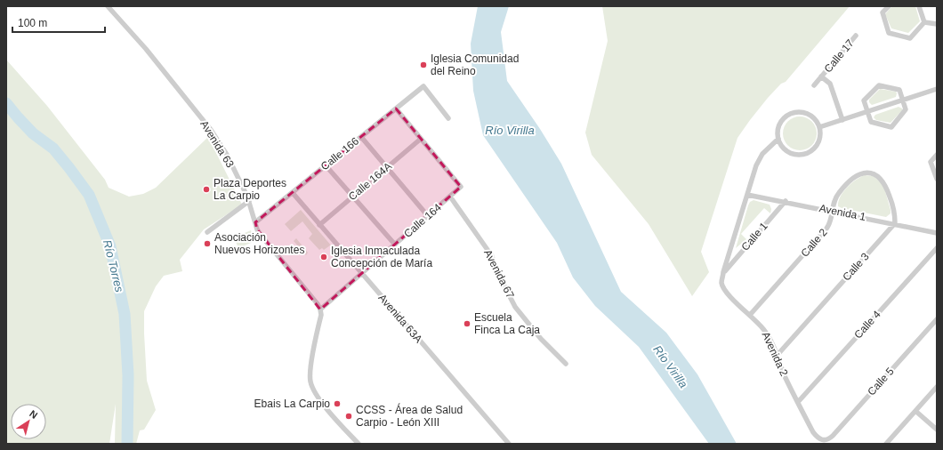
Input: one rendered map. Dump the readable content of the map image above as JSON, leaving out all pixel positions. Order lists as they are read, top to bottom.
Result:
{
  "streets": {
    "street": [
      "Calle 17",
      "Avenida 63",
      "Calle 166",
      "Calle 164A",
      "Avenida 1",
      "Calle 164",
      "Calle 1",
      "Calle 2",
      "Calle 3",
      "Avenida 67",
      "Avenida 63A",
      "Calle 4",
      "Avenida 2",
      "Calle 5"
    ]
  },
  "crossings": [
    ["Avenida 63", "Calle 166"],
    ["Avenida 63", "Calle 164"],
    ["Calle 166", "Avenida 63A"],
    ["Calle 164A", "Calle 164"],
    ["Calle 164A", "Avenida 63A"],
    ["Avenida 1", "Calle 1"],
    ["Avenida 1", "Calle 2"],
    ["Avenida 1", "Calle 3"],
    ["Avenida 1", "Avenida 2"],
    ["Calle 164", "Avenida 67"],
    ["Calle 164", "Avenida 63A"],
    ["Calle 1", "Avenida 2"],
    ["Calle 2", "Calle 3"],
    ["Calle 2", "Avenida 2"],
    ["Calle 3", "Avenida 2"],
    ["Calle 4", "Avenida 2"],
    ["Avenida 2", "Calle 5"]
  ],
  "water": ["Río Virilla", "Río Torres"],
  "places": [
    "Iglesia Comunidad del Reino",
    "Plaza Deportes La Carpio",
    "Asociación Nuevos Horizontes",
    "Iglesia Inmaculada Concepción de María",
    "Escuela Finca La Caja",
    "Ebais La Carpio",
    "CCSS - Área de Salud Carpio - León XIII"
  ],
  "scale_bar": "100 m",
  "north": "top right"
}
